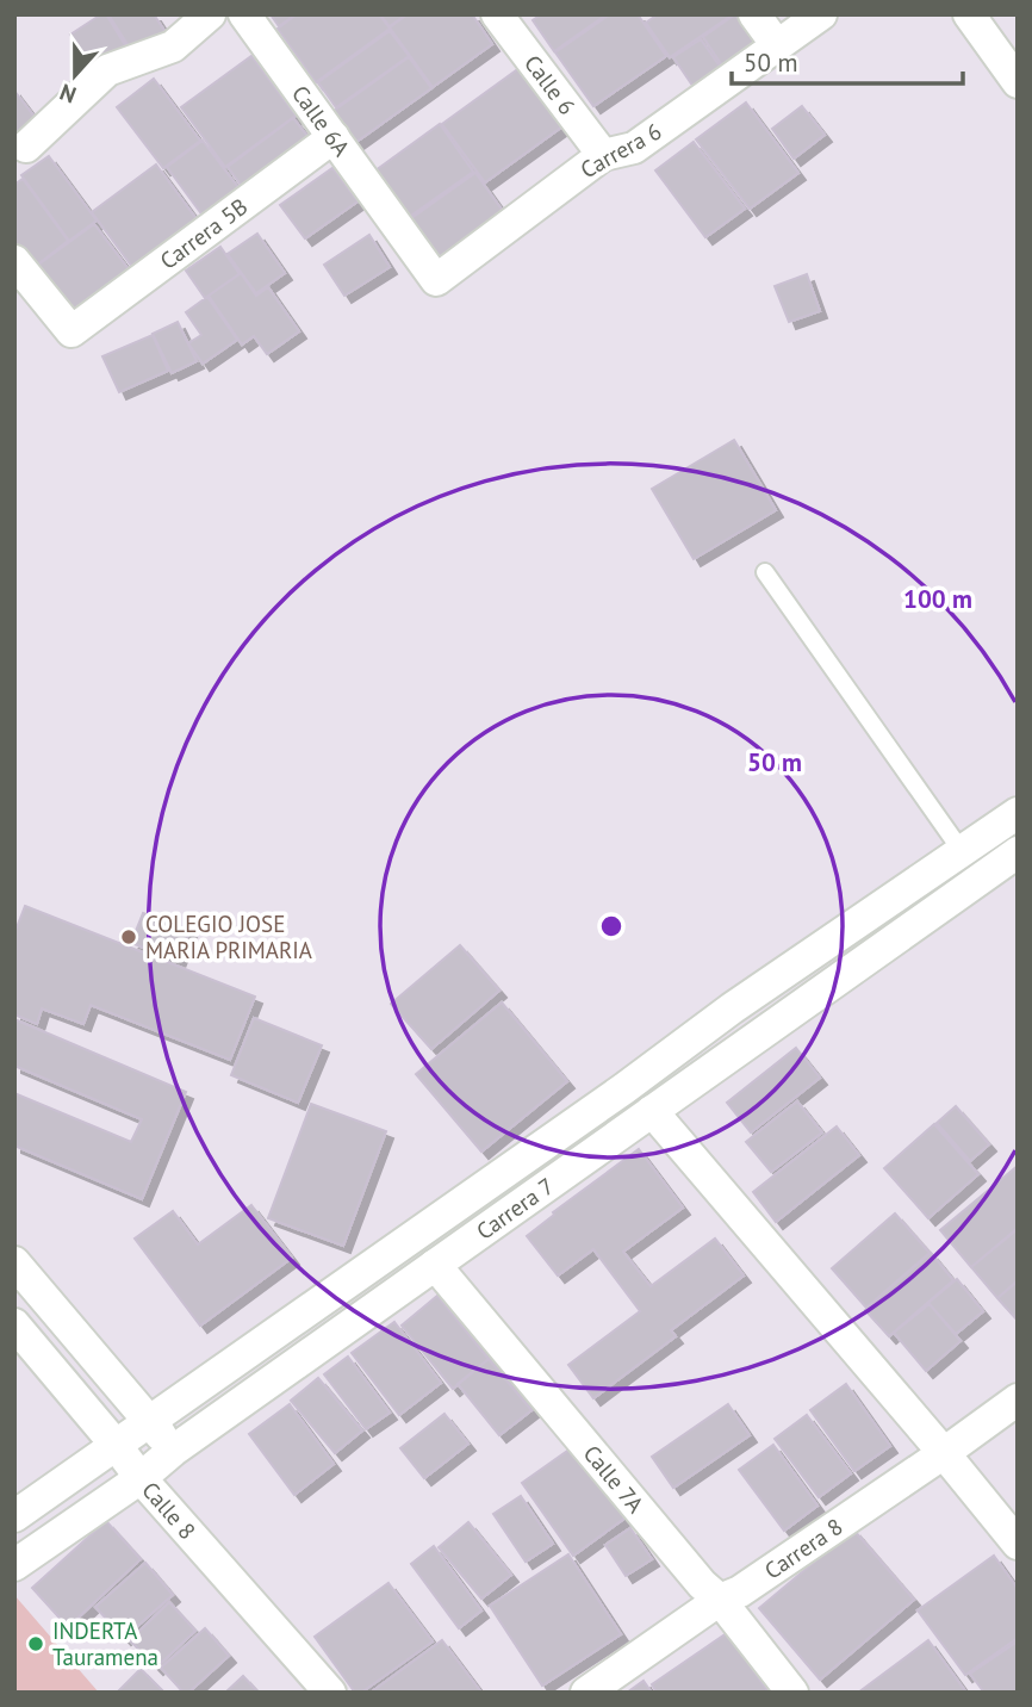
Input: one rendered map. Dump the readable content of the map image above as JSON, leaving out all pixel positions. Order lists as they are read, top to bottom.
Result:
{
  "streets": {
    "street": [
      "Calle 6",
      "Calle 6A",
      "Carrera 6",
      "Carrera 5B",
      "Carrera 7",
      "Calle 7A",
      "Calle 8",
      "Carrera 8"
    ]
  },
  "crossings": [
    ["Calle 6", "Carrera 6"],
    ["Calle 6A", "Carrera 6"],
    ["Calle 6A", "Carrera 5B"],
    ["Carrera 7", "Calle 7A"],
    ["Carrera 7", "Calle 8"],
    ["Calle 7A", "Carrera 8"]
  ],
  "places": ["COLEGIO JOSE MARIA PRIMARIA", "INDERTA Tauramena"],
  "scale_bar": "50 m",
  "north": "bottom",
  "rings": ["100 m", "50 m"]
}
